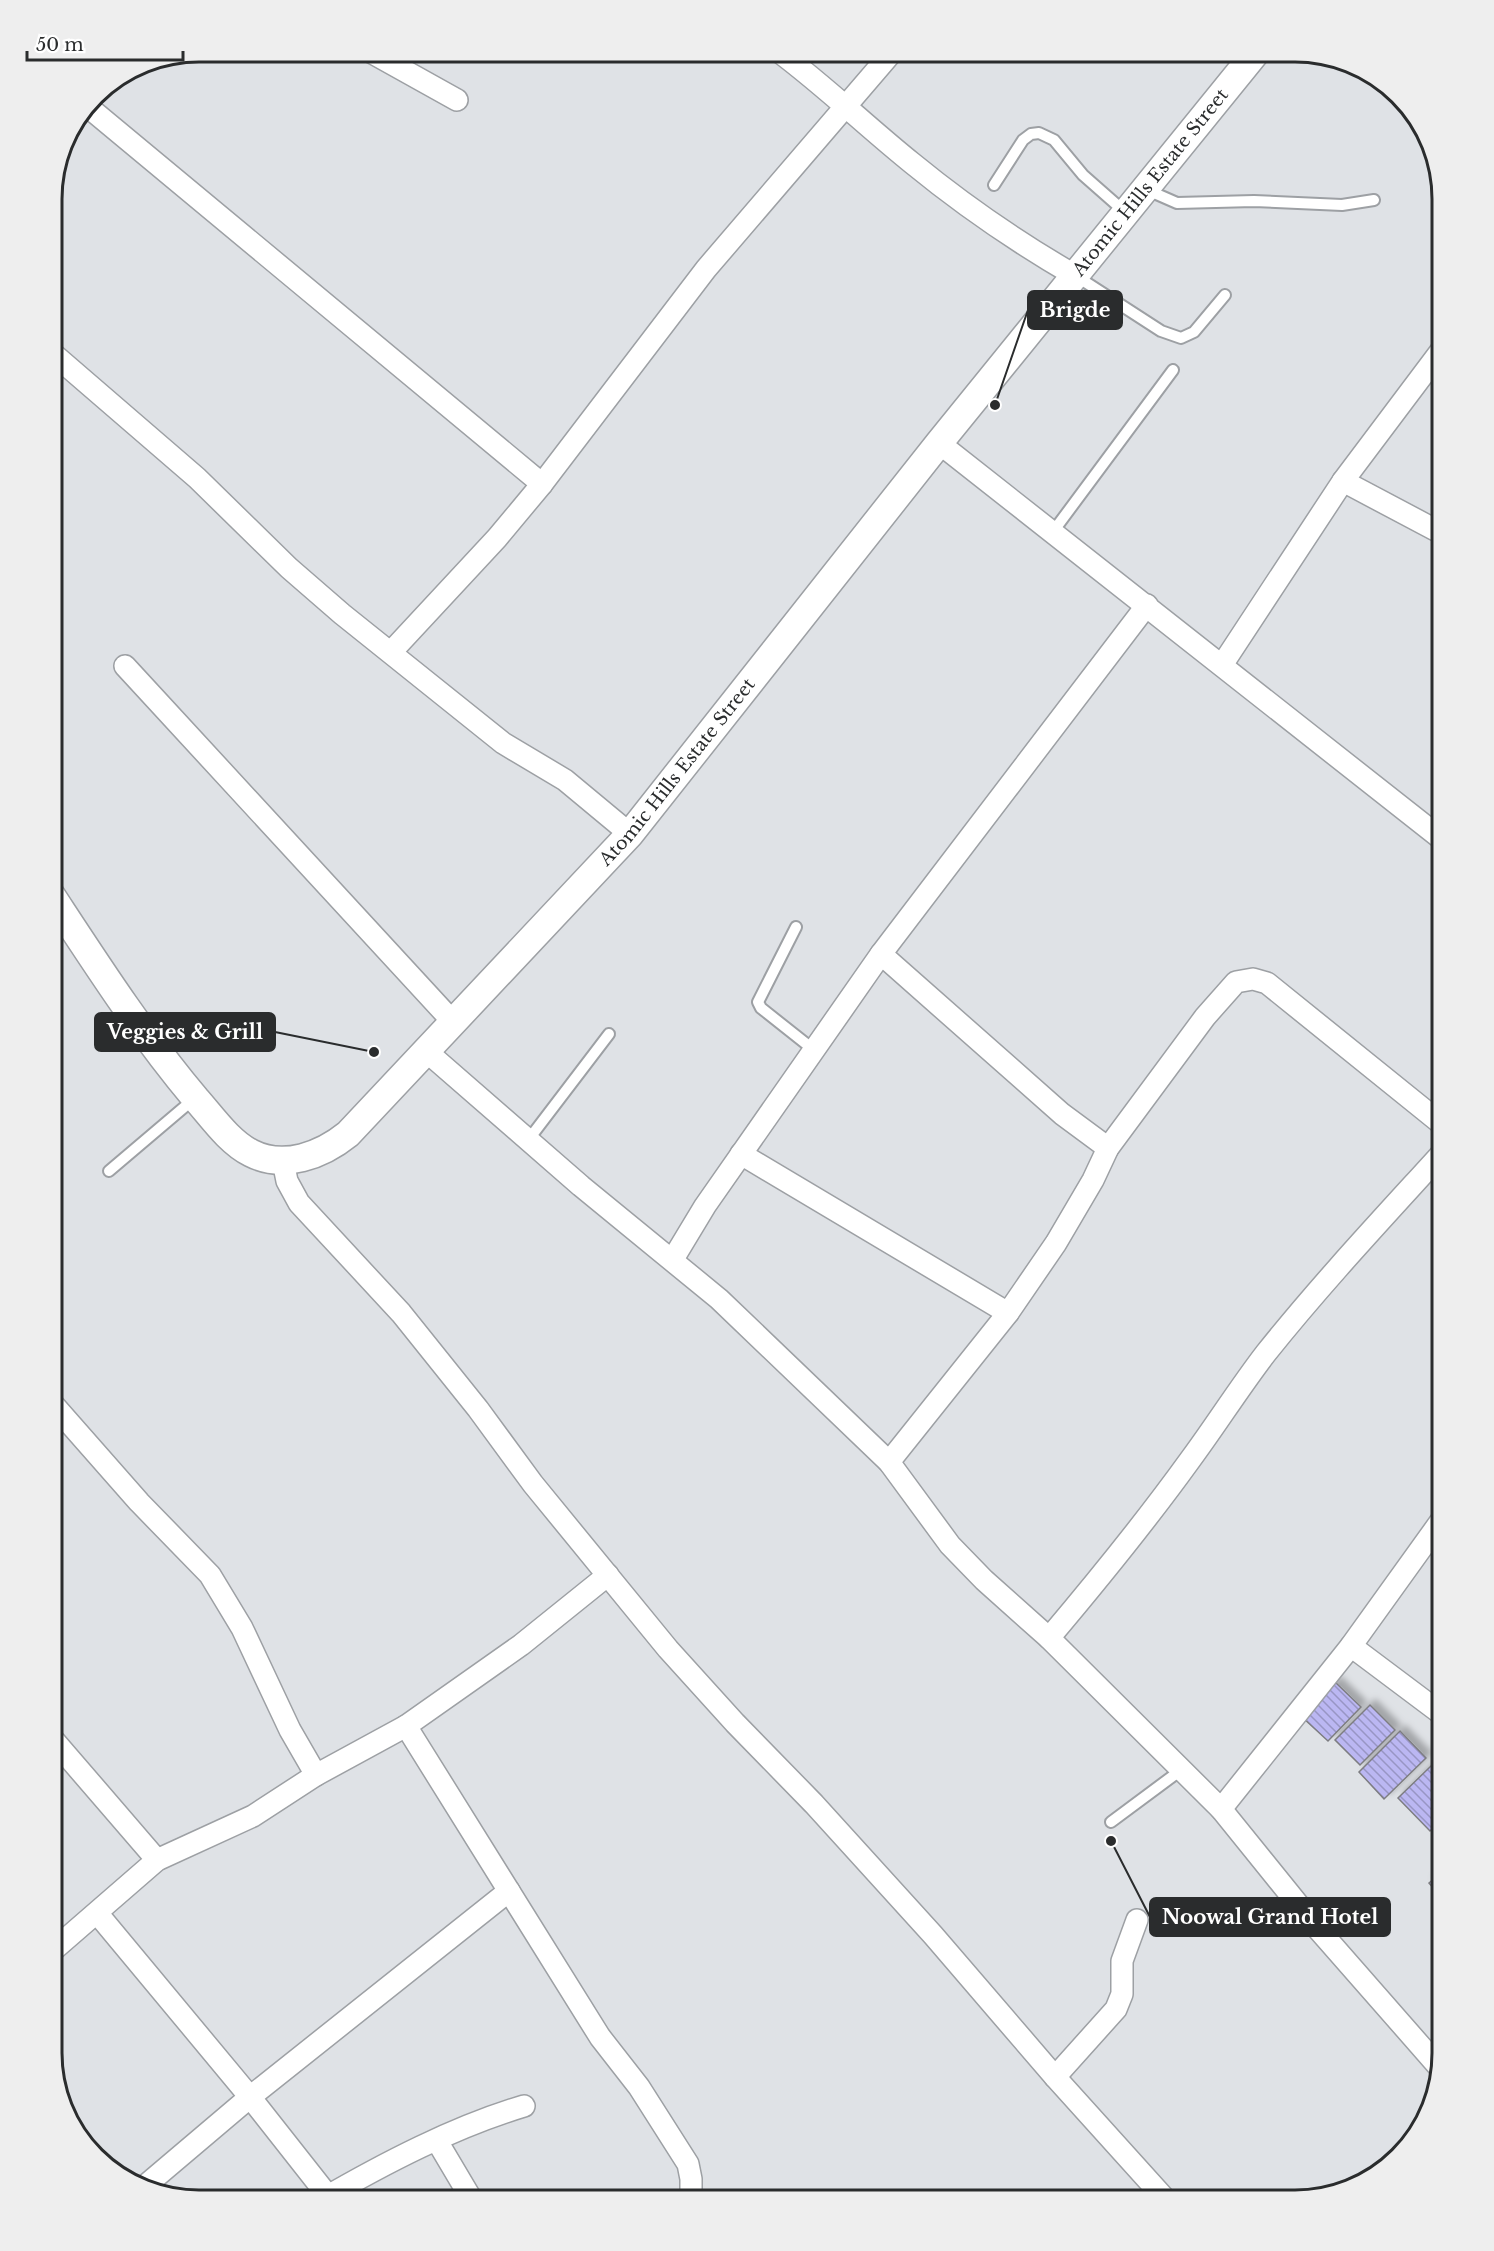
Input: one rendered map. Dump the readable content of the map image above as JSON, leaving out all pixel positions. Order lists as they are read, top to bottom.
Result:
{
  "streets": {
    "street": ["Atomic Hills Estate Street"]
  },
  "places": ["Brigde", "Veggies & Grill", "Noowal Grand Hotel"],
  "scale_bar": "50 m"
}
